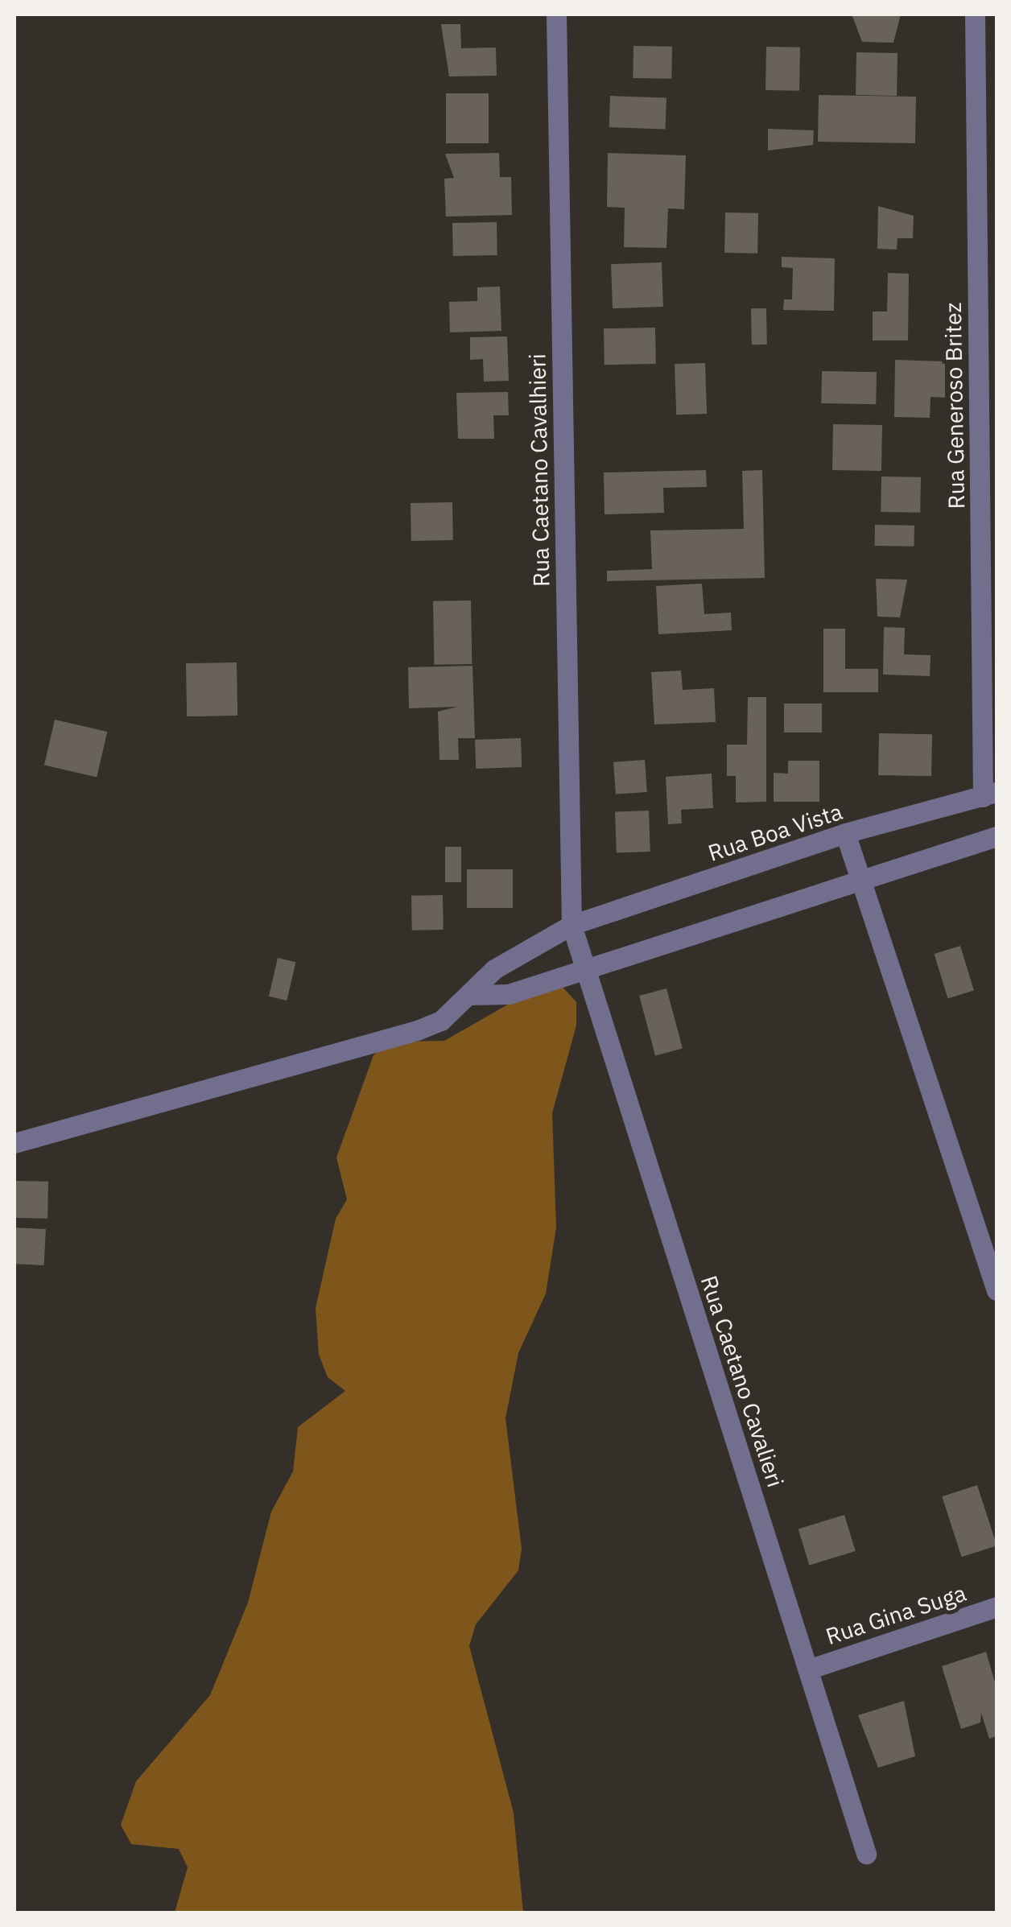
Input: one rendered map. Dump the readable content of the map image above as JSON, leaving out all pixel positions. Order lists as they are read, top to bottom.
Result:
{
  "streets": {
    "street": [
      "Rua Generoso Britez",
      "Rua Caetano Cavalhieri",
      "Rua Boa Vista",
      "Rua Caetano Cavalieri",
      "Rua Gina Suga"
    ]
  },
  "crossings": [
    ["Rua Generoso Britez", "Rua Boa Vista"],
    ["Rua Caetano Cavalhieri", "Rua Boa Vista"],
    ["Rua Caetano Cavalhieri", "Rua Caetano Cavalieri"],
    ["Rua Boa Vista", "Rua Caetano Cavalieri"],
    ["Rua Caetano Cavalieri", "Rua Gina Suga"]
  ]
}
